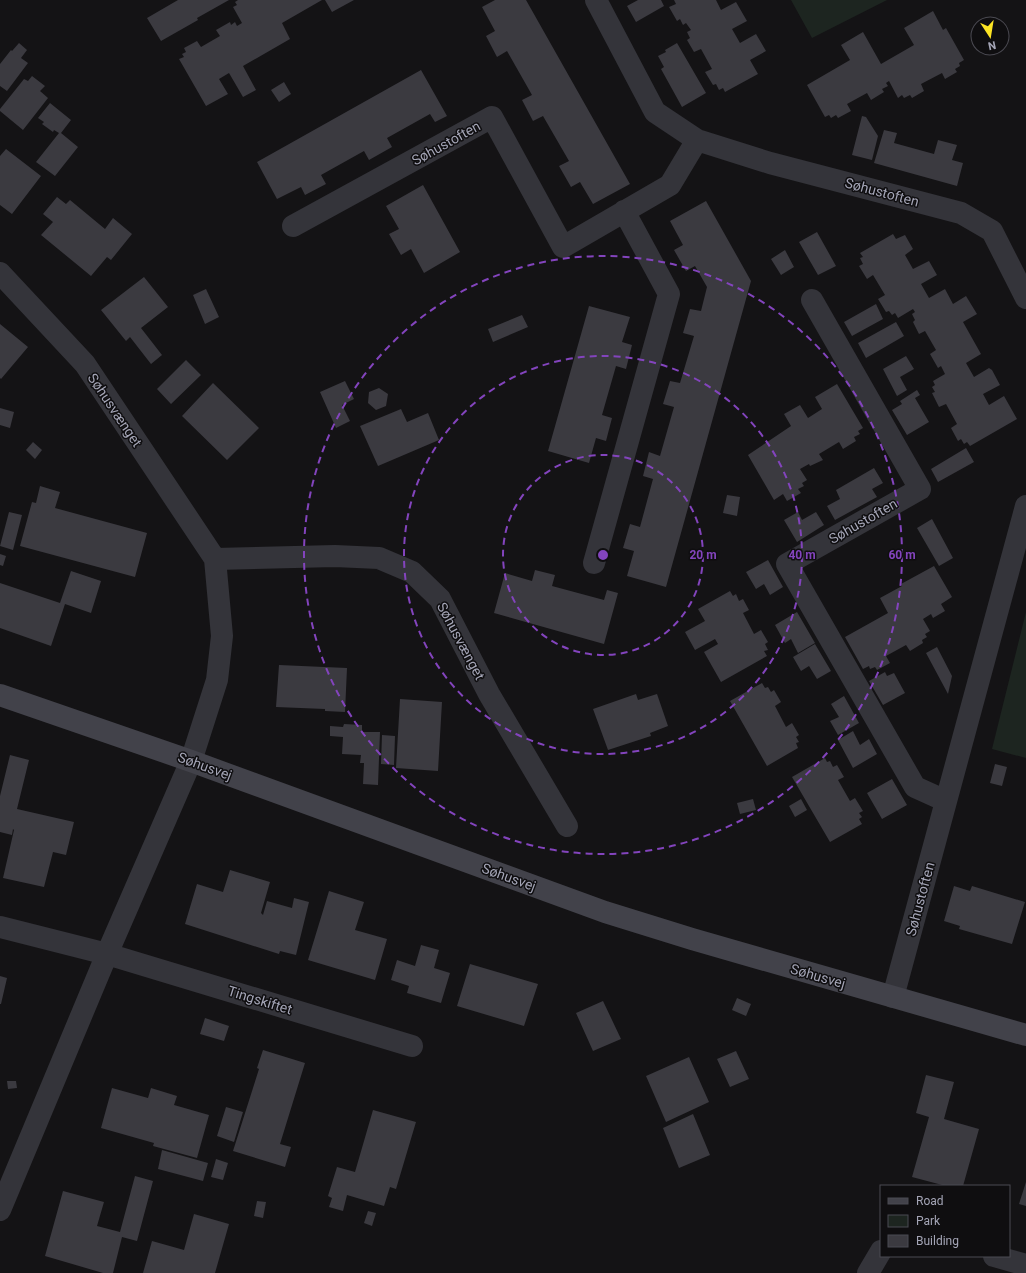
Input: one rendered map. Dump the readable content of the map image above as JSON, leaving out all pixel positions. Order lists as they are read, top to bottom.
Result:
{
  "streets": {
    "street": [
      "Søhustoften",
      "Søhusvænget",
      "Søhusvej",
      "Tingskiftet"
    ]
  },
  "crossings": [
    ["Søhustoften", "Søhusvej"],
    ["Søhusvænget", "Søhusvej"]
  ],
  "legend": ["Road", "Park", "Building"],
  "north": "bottom",
  "rings": ["20 m", "40 m", "60 m"]
}
